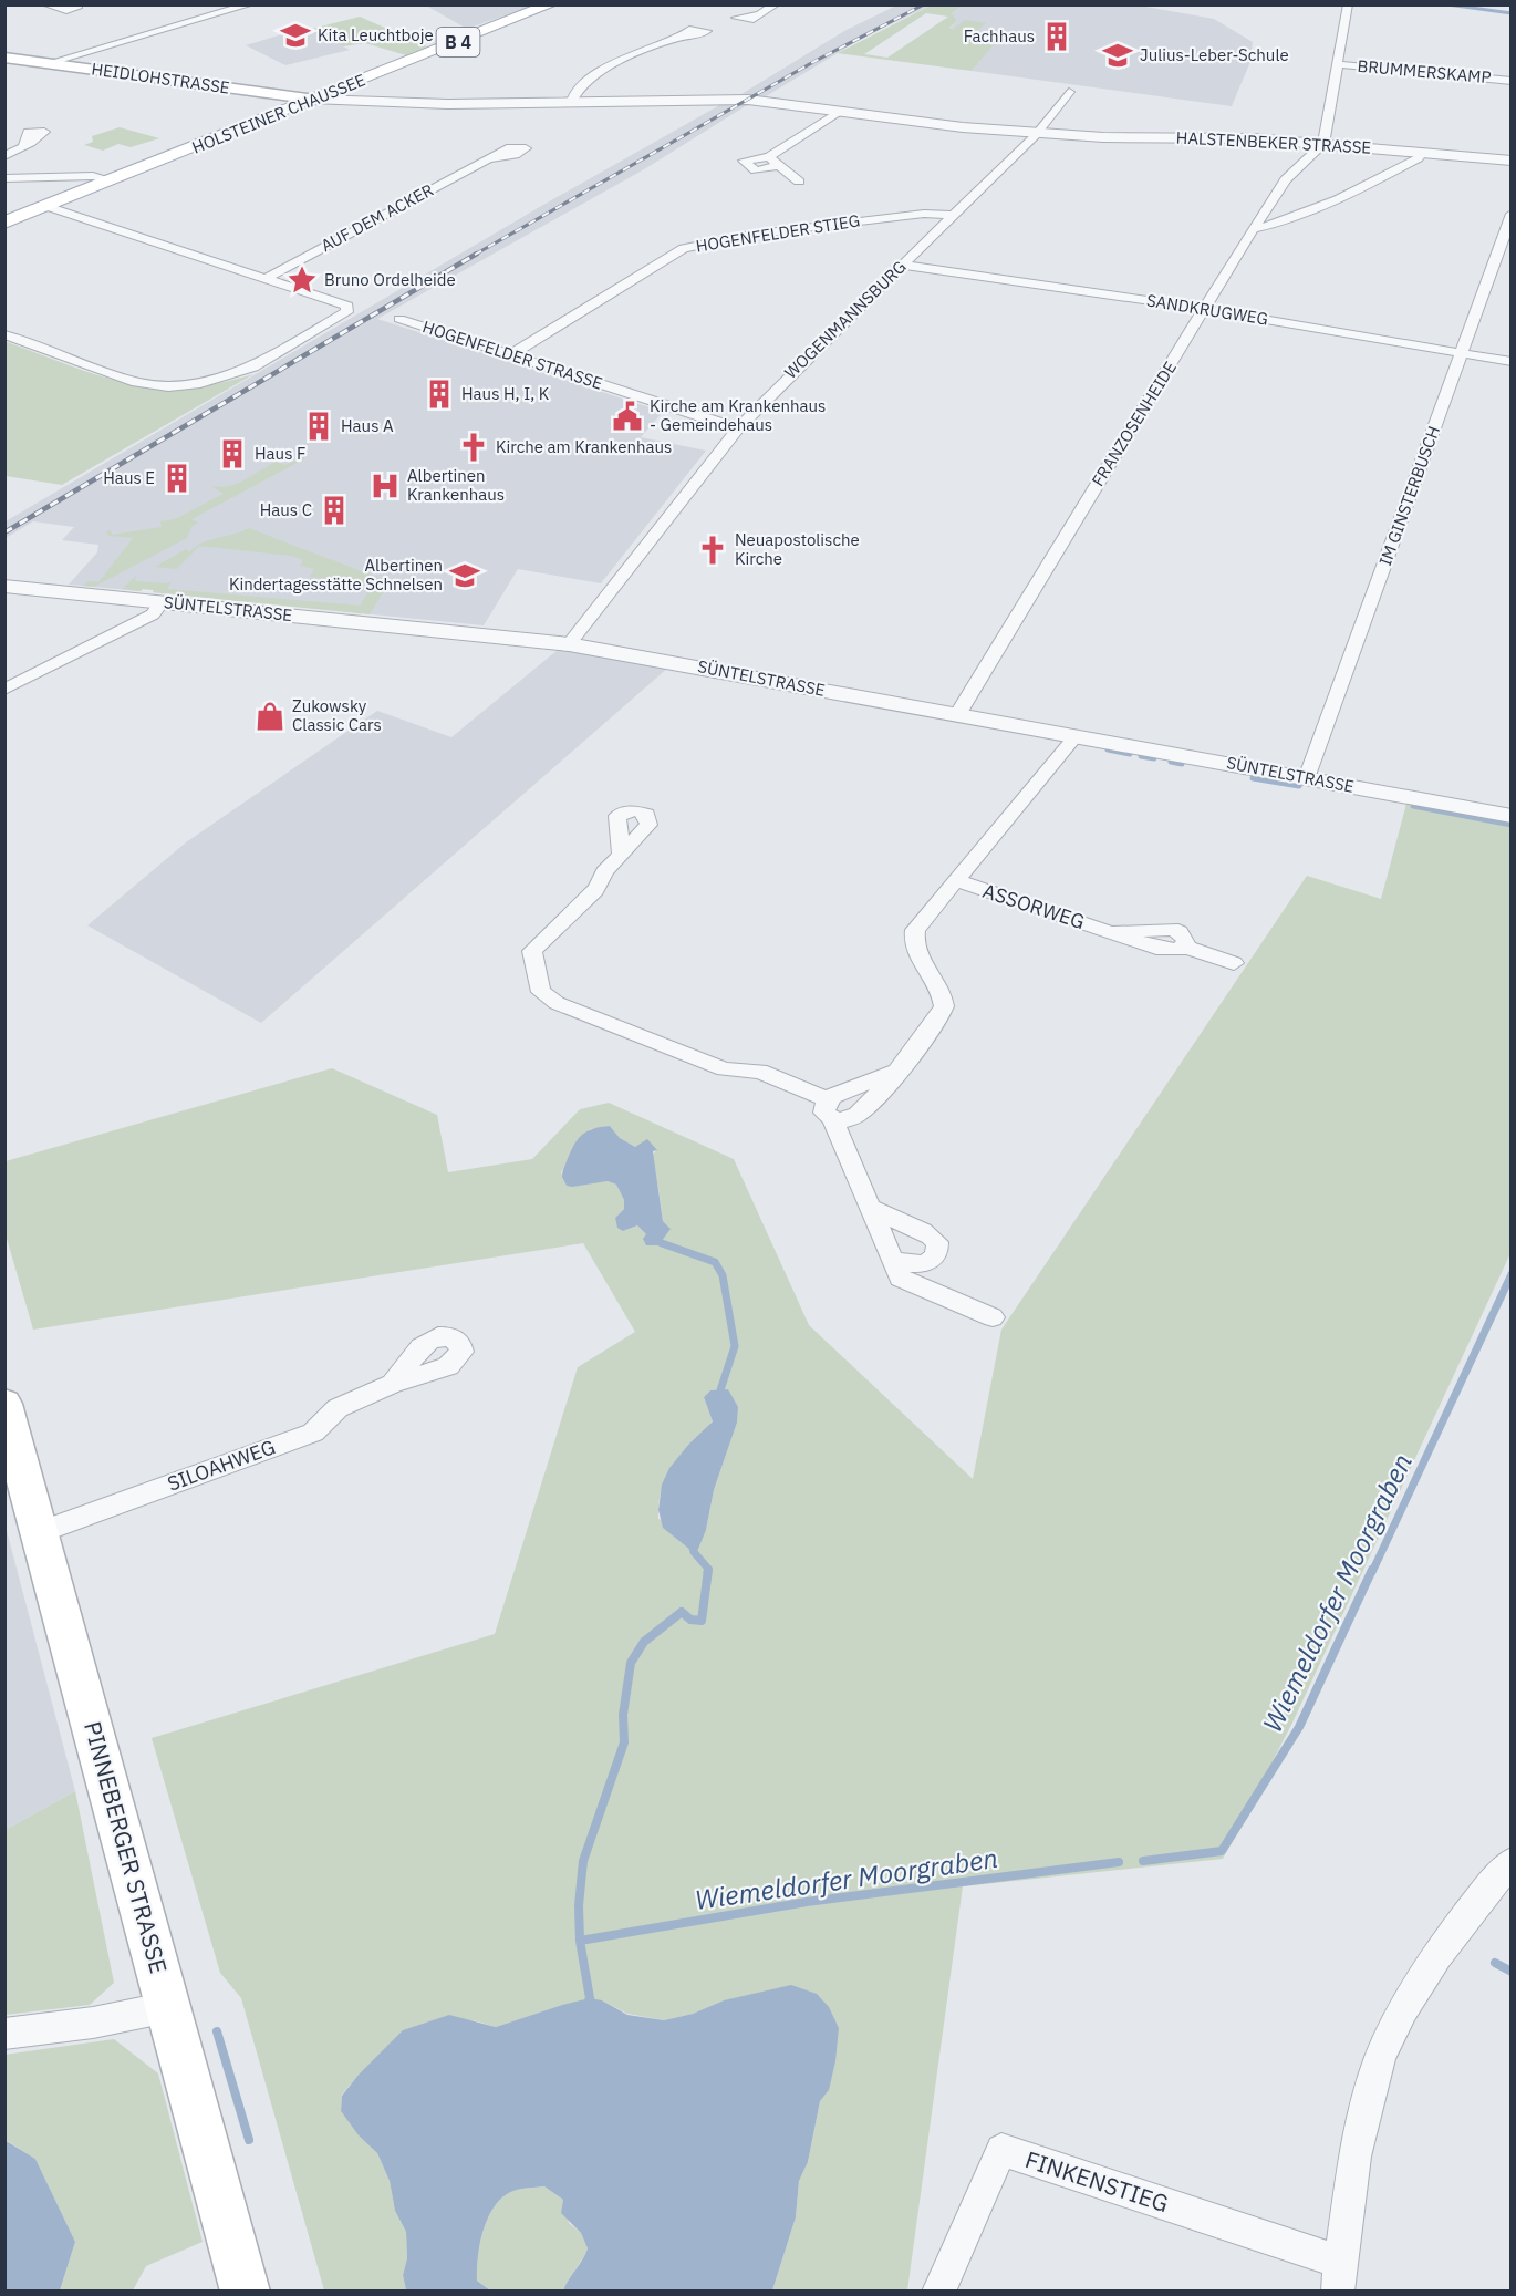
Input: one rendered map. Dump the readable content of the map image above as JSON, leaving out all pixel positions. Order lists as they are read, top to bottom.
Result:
{
  "streets": {
    "main road": [
      "B 4",
      "HEIDLOHSTRASSE",
      "HOLSTEINER CHAUSSEE",
      "PINNEBERGER STRASSE"
    ],
    "street": [
      "BRUMMERSKAMP",
      "HALSTENBEKER STRASSE",
      "AUF DEM ACKER",
      "HOGENFELDER STIEG",
      "SANDKRUGWEG",
      "WOGENMANNSBURG",
      "HOGENFELDER STRASSE",
      "FRANZOSENHEIDE",
      "IM GINSTERBUSCH",
      "SÜNTELSTRASSE",
      "ASSORWEG",
      "SILOAHWEG",
      "FINKENSTIEG"
    ]
  },
  "crossings": [
    ["BRUMMERSKAMP", "HALSTENBEKER STRASSE"],
    ["BRUMMERSKAMP", "FRANZOSENHEIDE"],
    ["HEIDLOHSTRASSE", "HOLSTEINER CHAUSSEE"],
    ["HEIDLOHSTRASSE", "HALSTENBEKER STRASSE"],
    ["HOLSTEINER CHAUSSEE", "HALSTENBEKER STRASSE"],
    ["HALSTENBEKER STRASSE", "WOGENMANNSBURG"],
    ["HALSTENBEKER STRASSE", "FRANZOSENHEIDE"],
    ["HOGENFELDER STIEG", "WOGENMANNSBURG"],
    ["HOGENFELDER STIEG", "HOGENFELDER STRASSE"],
    ["SANDKRUGWEG", "WOGENMANNSBURG"],
    ["SANDKRUGWEG", "FRANZOSENHEIDE"],
    ["SANDKRUGWEG", "IM GINSTERBUSCH"],
    ["WOGENMANNSBURG", "HOGENFELDER STRASSE"],
    ["WOGENMANNSBURG", "SÜNTELSTRASSE"],
    ["FRANZOSENHEIDE", "SÜNTELSTRASSE"],
    ["IM GINSTERBUSCH", "SÜNTELSTRASSE"],
    ["SILOAHWEG", "PINNEBERGER STRASSE"]
  ],
  "water": ["Wiemeldorfer Moorgraben"],
  "places": {
    "school or university": ["Kita Leuchtboje", "Julius-Leber-Schule", "Albertinen Kindertagesstätte Schnelsen"],
    "building": [
      "Fachhaus",
      "Haus H, I, K",
      "Haus A",
      "Haus F",
      "Haus E",
      "Haus C"
    ],
    "place": ["Bruno Ordelheide"],
    "public building": ["Kirche am Krankenhaus - Gemeindehaus"],
    "church": ["Kirche am Krankenhaus", "Neuapostolische Kirche"],
    "hospital": ["Albertinen Krankenhaus"],
    "shop": ["Zukowsky Classic Cars"]
  }
}
